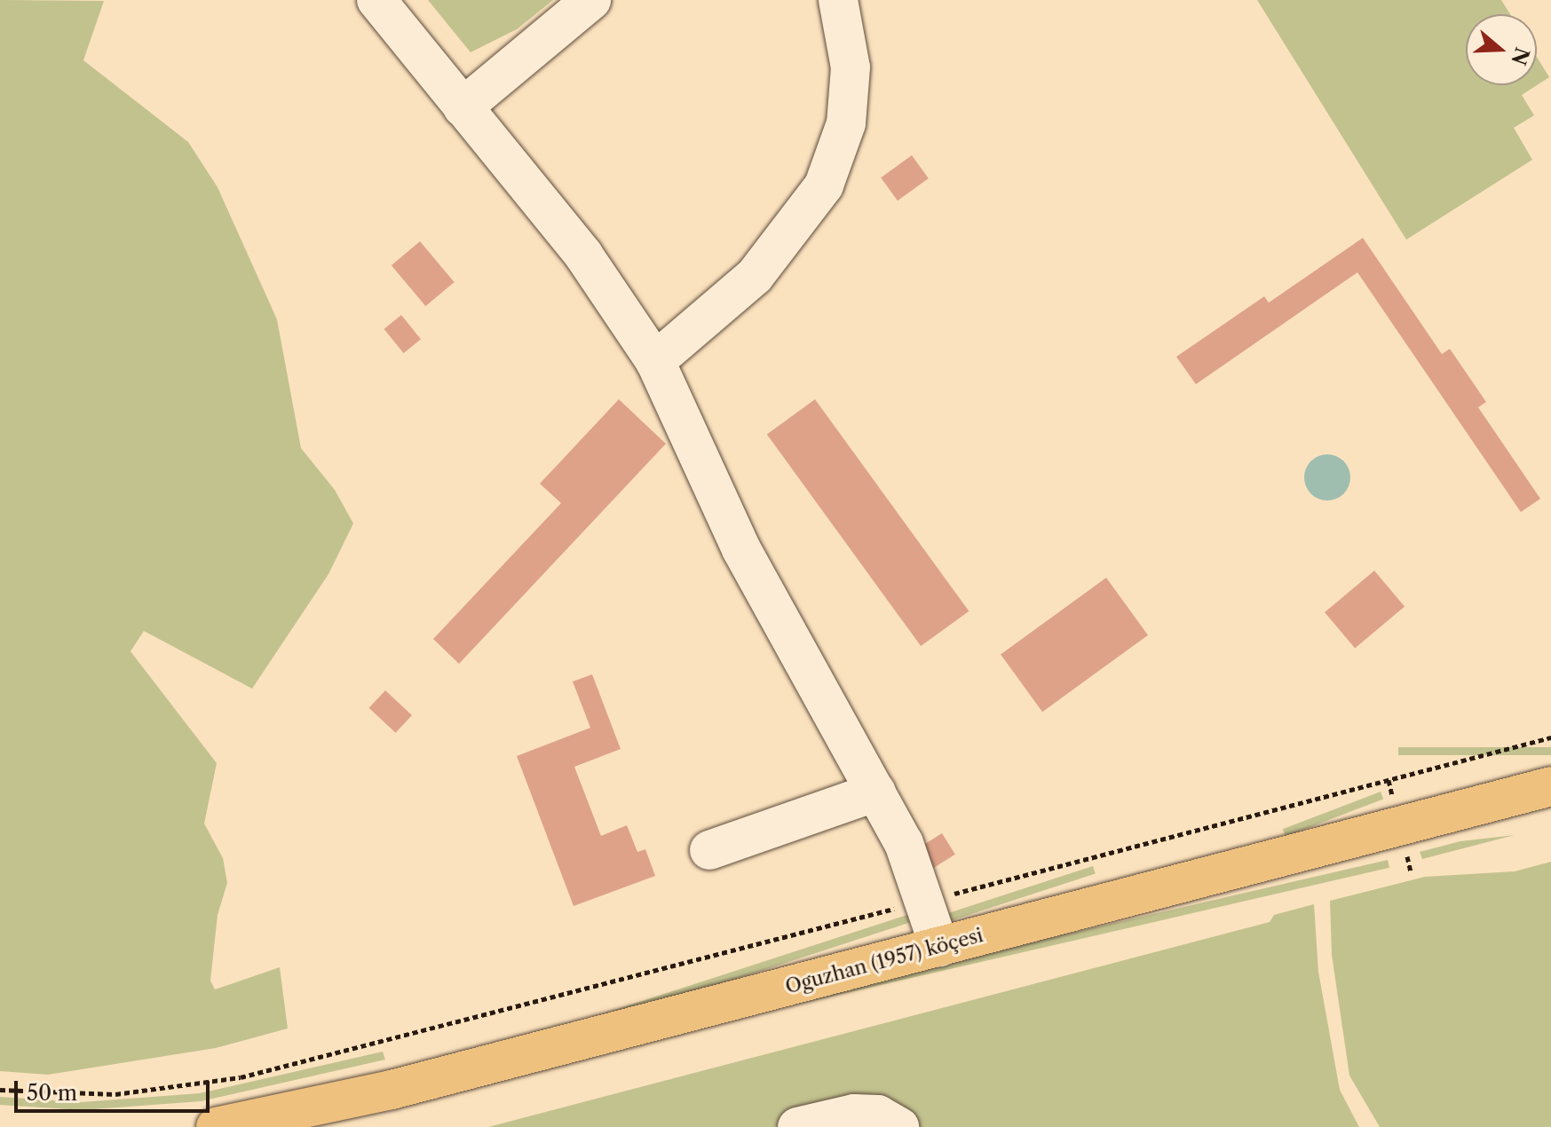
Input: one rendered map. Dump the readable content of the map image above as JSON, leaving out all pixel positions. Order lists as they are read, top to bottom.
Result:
{
  "streets": {
    "main road": ["Oguzhan (1957) köçesi"]
  },
  "scale_bar": "50 m",
  "north": "right"
}
